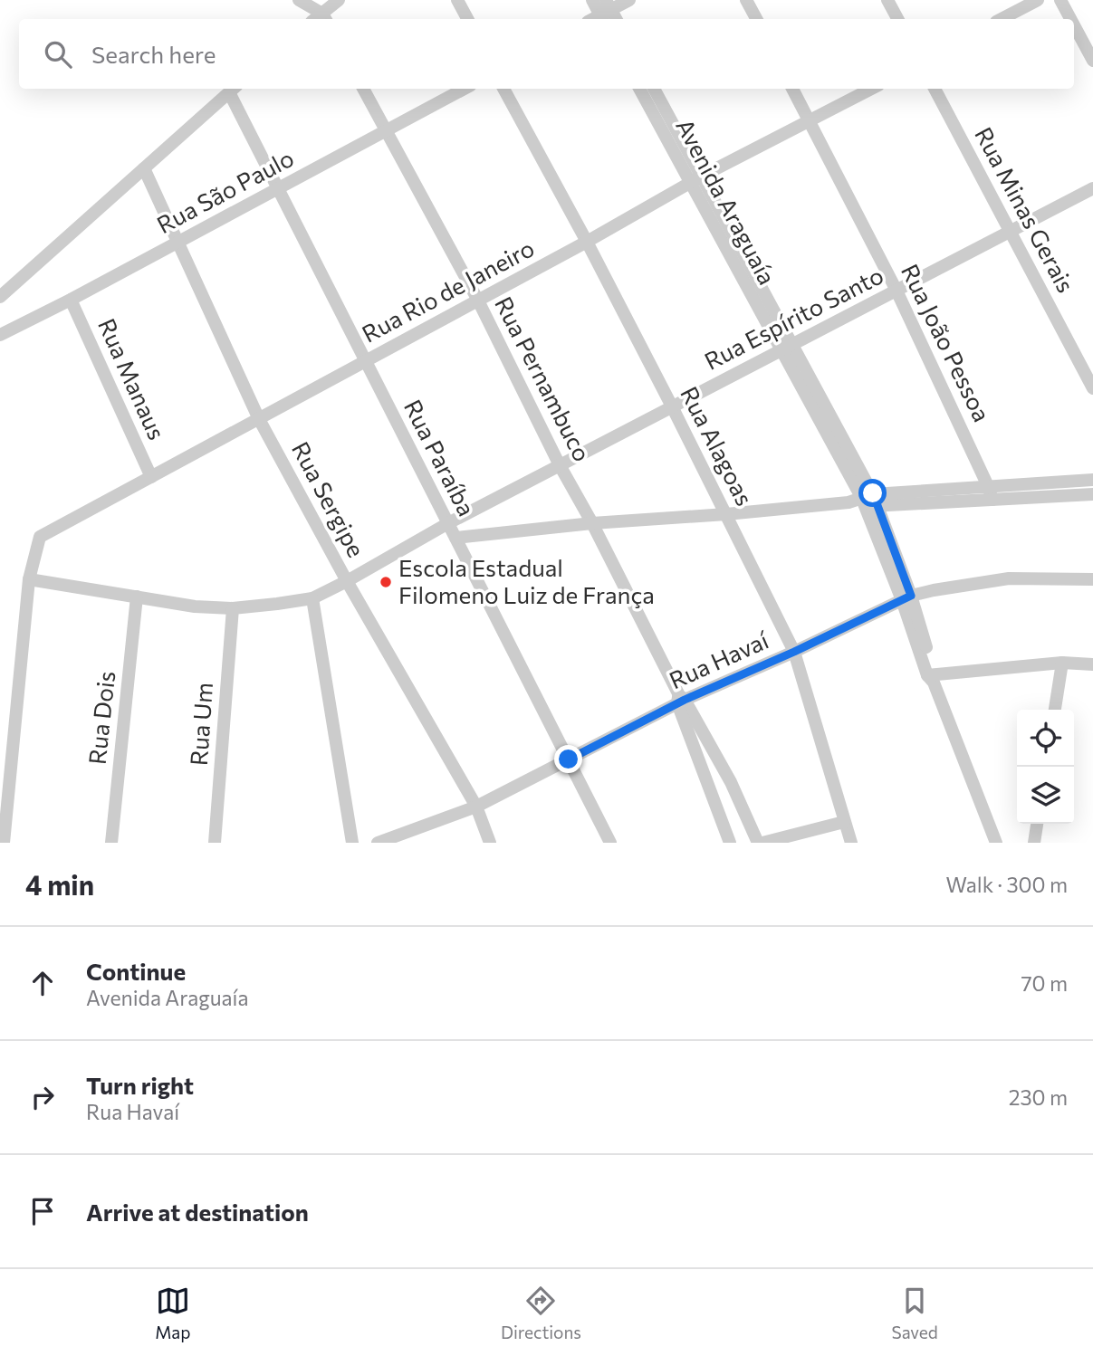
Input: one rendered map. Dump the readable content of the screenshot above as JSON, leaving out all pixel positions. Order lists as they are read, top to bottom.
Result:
{
  "streets": {
    "street": [
      "Rua São Paulo",
      "Avenida Araguaía",
      "Rua Minas Gerais",
      "Rua Rio de Janeiro",
      "Rua Espírito Santo",
      "Rua João Pessoa",
      "Rua Manaus",
      "Rua Pernambuco",
      "Rua Alagoas",
      "Rua Paraíba",
      "Rua Sergipe",
      "Rua Havaí",
      "Rua Dois",
      "Rua Um"
    ]
  },
  "crossings": [
    ["Rua São Paulo", "Rua Manaus"],
    ["Rua São Paulo", "Rua Pernambuco"],
    ["Rua São Paulo", "Rua Paraíba"],
    ["Rua São Paulo", "Rua Sergipe"],
    ["Avenida Araguaía", "Rua Rio de Janeiro"],
    ["Avenida Araguaía", "Rua Espírito Santo"],
    ["Avenida Araguaía", "Rua Havaí"],
    ["Rua Minas Gerais", "Rua Espírito Santo"],
    ["Rua Rio de Janeiro", "Rua Espírito Santo"],
    ["Rua Rio de Janeiro", "Rua João Pessoa"],
    ["Rua Rio de Janeiro", "Rua Manaus"],
    ["Rua Rio de Janeiro", "Rua Pernambuco"],
    ["Rua Rio de Janeiro", "Rua Alagoas"],
    ["Rua Rio de Janeiro", "Rua Paraíba"],
    ["Rua Rio de Janeiro", "Rua Sergipe"],
    ["Rua Espírito Santo", "Rua João Pessoa"],
    ["Rua Espírito Santo", "Rua Pernambuco"],
    ["Rua Espírito Santo", "Rua Alagoas"],
    ["Rua Espírito Santo", "Rua Paraíba"],
    ["Rua Espírito Santo", "Rua Sergipe"],
    ["Rua Espírito Santo", "Rua Dois"],
    ["Rua Espírito Santo", "Rua Um"],
    ["Rua Pernambuco", "Rua Havaí"],
    ["Rua Alagoas", "Rua Havaí"],
    ["Rua Paraíba", "Rua Havaí"],
    ["Rua Sergipe", "Rua Havaí"]
  ],
  "places": ["Escola Estadual Filomeno Luiz de França"],
  "page": {
    "search": "Search here",
    "heading": ["4 min", "Walk · 300 m"],
    "list": [
      ["Continue", "Avenida Araguaía", "70 m"],
      ["Turn right", "Rua Havaí", "230 m"],
      "Arrive at destination"
    ],
    "nav": ["Map", "Directions", "Saved"]
  }
}
